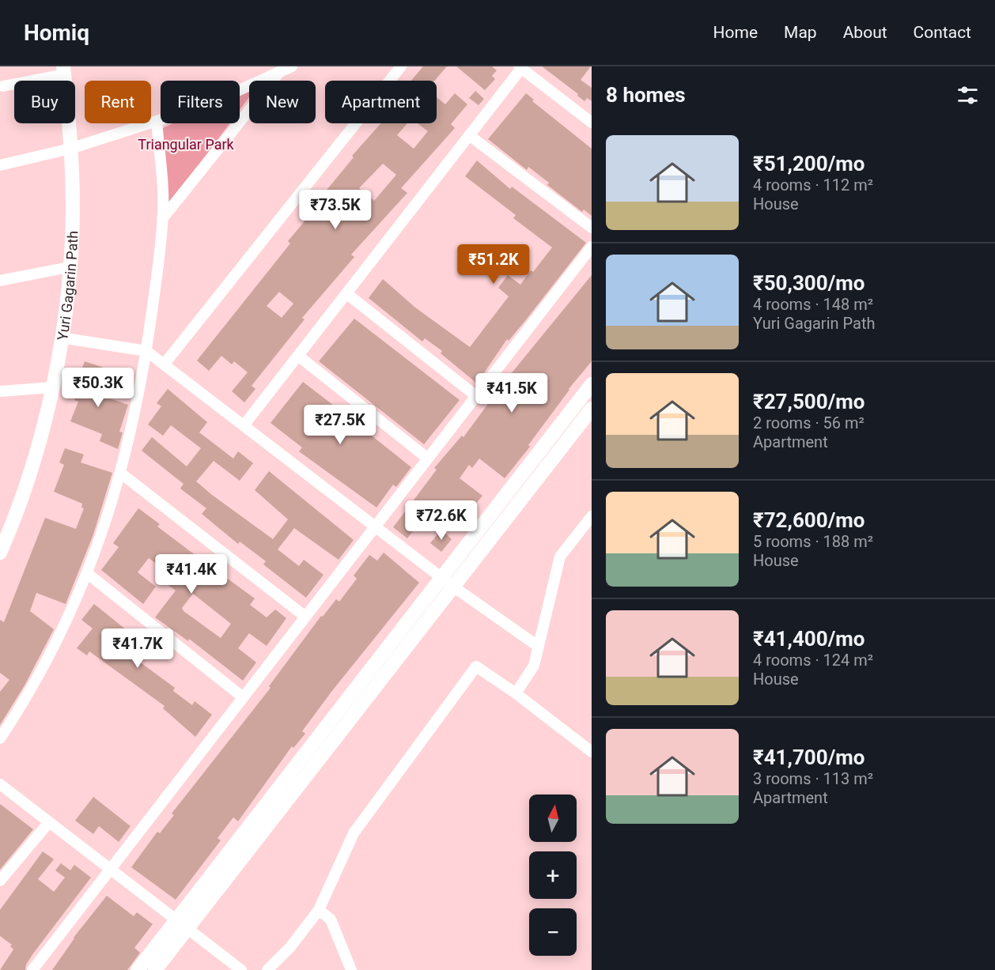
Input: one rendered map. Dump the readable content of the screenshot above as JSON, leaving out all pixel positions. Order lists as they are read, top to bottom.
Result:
{
  "streets": {
    "street": ["Yuri Gagarin Path"]
  },
  "parks": ["Triangular Park"],
  "north": "top",
  "page": {
    "header": "Homiq",
    "nav": [
      "Home",
      "Map",
      "About",
      "Contact"
    ],
    "heading": "8 homes",
    "chip": [
      "Buy",
      "Rent",
      "Filters",
      "New",
      "Apartment"
    ],
    "list": [
      {
        "name": "₹51,200/mo",
        "note": "4 rooms · 112 m² · House"
      },
      {
        "name": "₹50,300/mo",
        "note": "4 rooms · 148 m² · Yuri Gagarin Path"
      },
      {
        "name": "₹27,500/mo",
        "note": "2 rooms · 56 m² · Apartment"
      },
      {
        "name": "₹72,600/mo",
        "note": "5 rooms · 188 m² · House"
      },
      {
        "name": "₹41,400/mo",
        "note": "4 rooms · 124 m² · House"
      },
      {
        "name": "₹41,700/mo",
        "note": "3 rooms · 113 m² · Apartment"
      }
    ],
    "price": [
      "₹73.5K",
      "₹51.2K",
      "₹50.3K",
      "₹41.5K",
      "₹27.5K",
      "₹72.6K",
      "₹41.4K",
      "₹41.7K"
    ],
    "map_buttons": ["+", "−"]
  }
}
